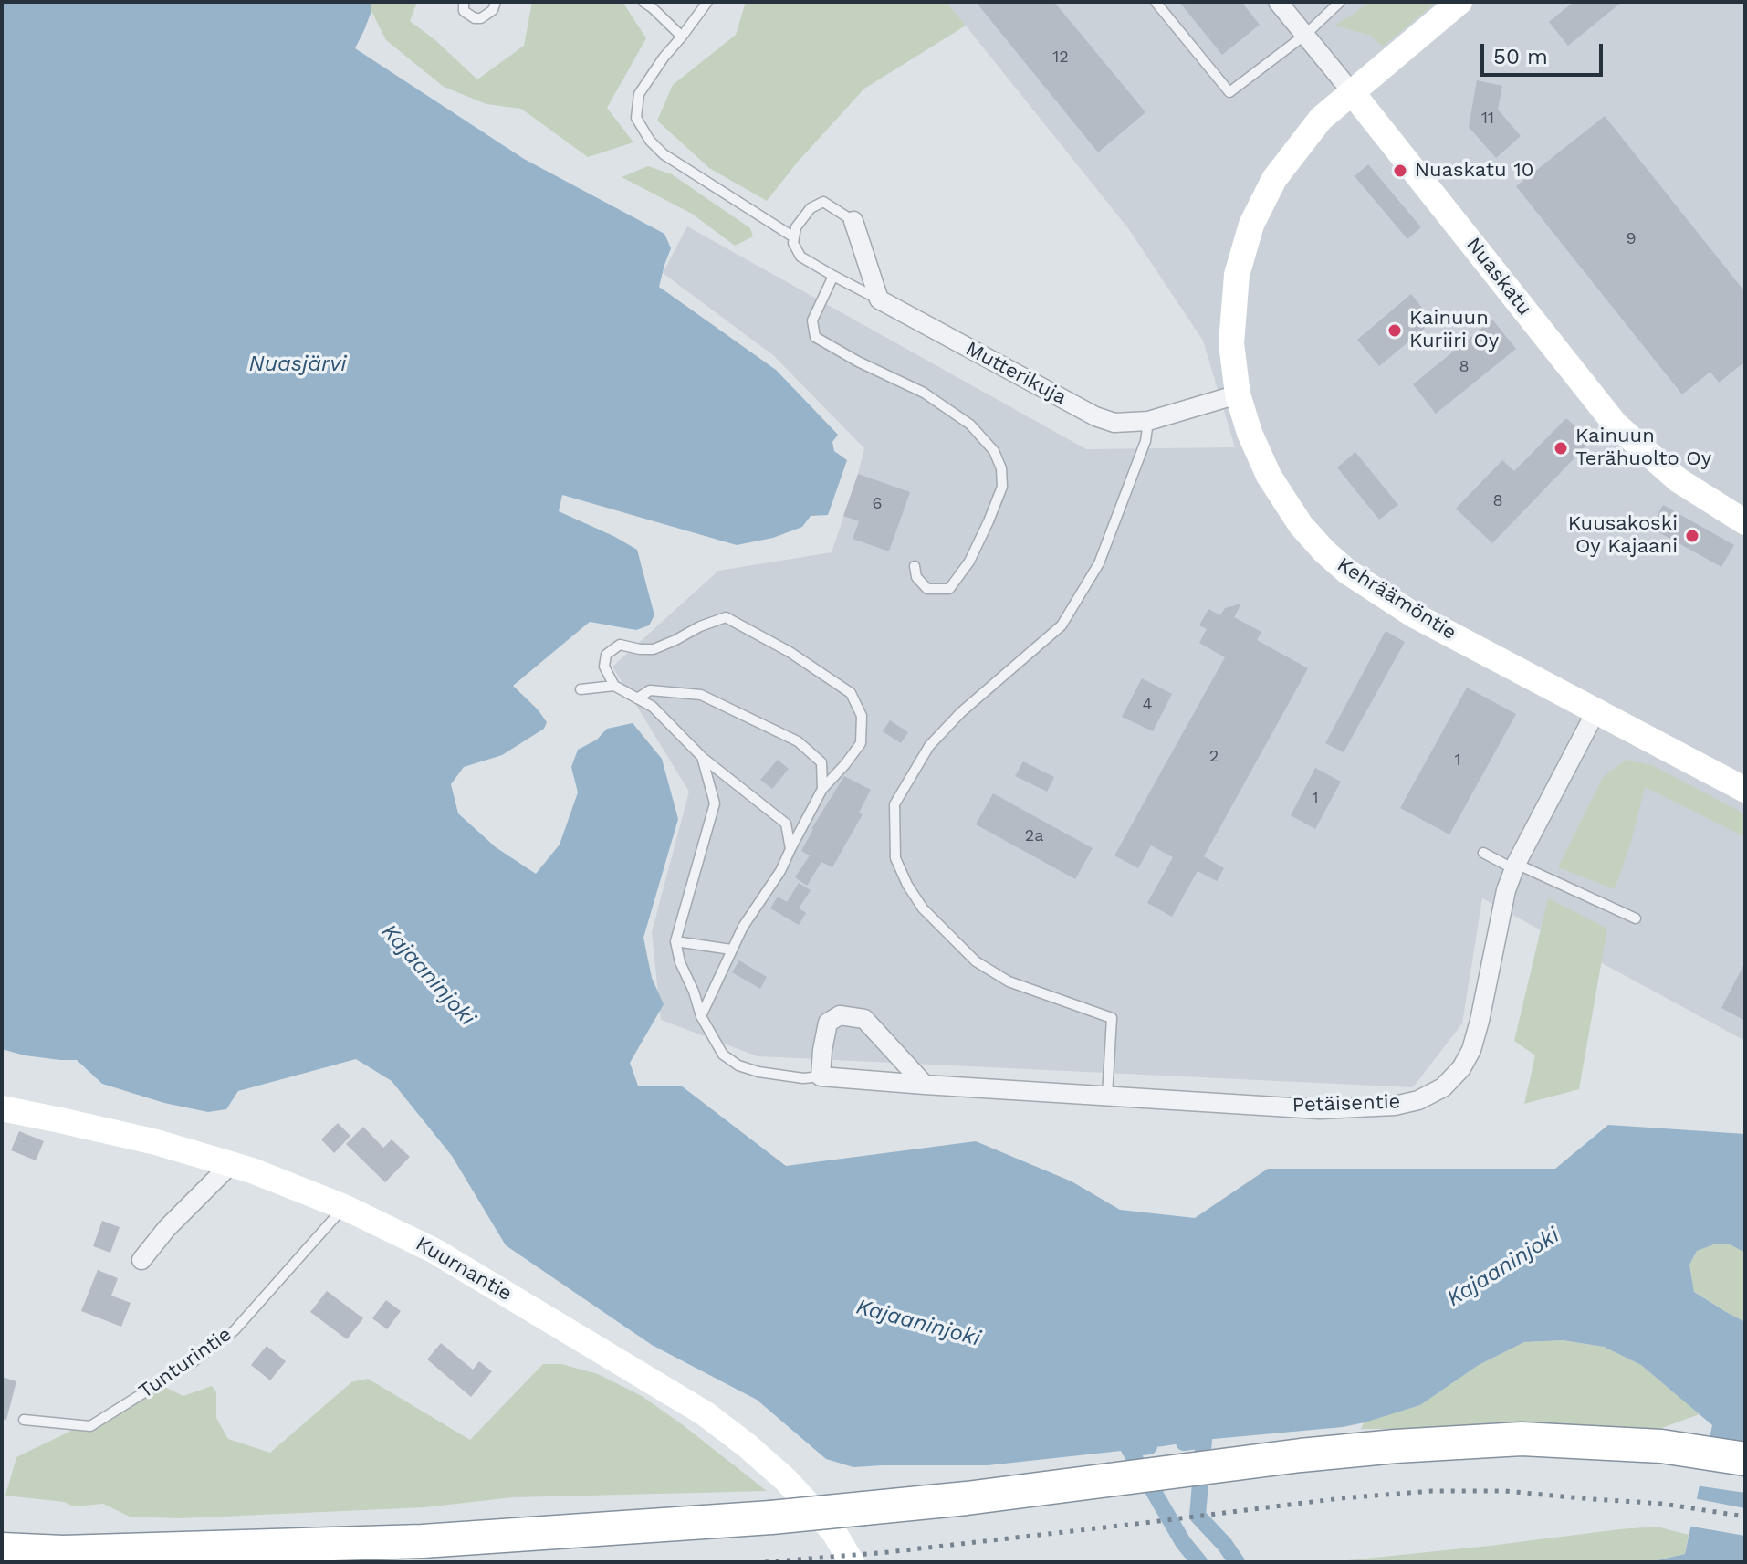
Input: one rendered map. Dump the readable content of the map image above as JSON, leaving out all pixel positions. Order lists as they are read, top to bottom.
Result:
{
  "streets": {
    "street": [
      "Nuaskatu",
      "Mutterikuja",
      "Kehräämöntie",
      "Petäisentie",
      "Kuurnantie"
    ],
    "lane": ["Tunturintie"]
  },
  "crossings": [
    ["Nuaskatu", "Kehräämöntie"],
    ["Mutterikuja", "Kehräämöntie"],
    ["Kehräämöntie", "Petäisentie"],
    ["Kuurnantie", "Tunturintie"]
  ],
  "water": ["Nuasjärvi", "Kajaaninjoki"],
  "places": [
    "Nuaskatu 10",
    "Kainuun Kuriiri Oy",
    "Kainuun Terähuolto Oy",
    "Kuusakoski Oy Kajaani"
  ],
  "house_numbers": [
    "12",
    "11",
    "9",
    "8",
    "8",
    "6",
    "4",
    "2",
    "1",
    "1",
    "2a"
  ],
  "scale_bar": "50 m"
}
